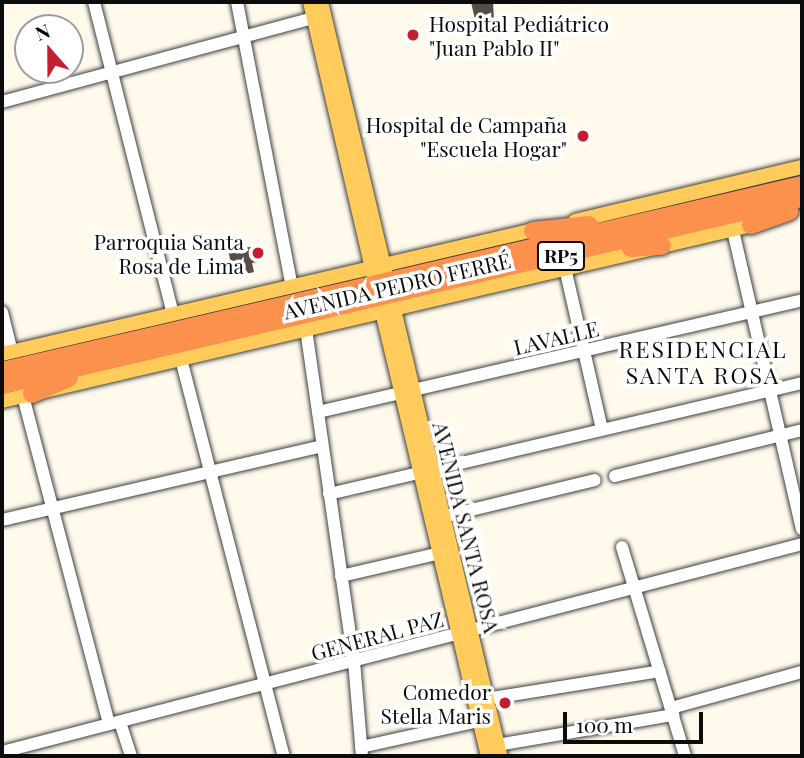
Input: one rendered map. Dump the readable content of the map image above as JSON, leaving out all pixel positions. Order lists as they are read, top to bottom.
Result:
{
  "streets": {
    "highway": ["RP5", "AVENIDA PEDRO FERRÉ"],
    "main road": ["AVENIDA SANTA ROSA"],
    "street": ["LAVALLE", "GENERAL PAZ"]
  },
  "crossings": [
    ["AVENIDA PEDRO FERRÉ", "AVENIDA SANTA ROSA"],
    ["LAVALLE", "AVENIDA SANTA ROSA"],
    ["AVENIDA SANTA ROSA", "GENERAL PAZ"]
  ],
  "districts": ["RESIDENCIAL SANTA ROSA"],
  "places": [
    "Hospital Pediátrico \"Juan Pablo II\"",
    "Hospital de Campaña \"Escuela Hogar\"",
    "Parroquia Santa Rosa de Lima",
    "Comedor Stella Maris"
  ],
  "scale_bar": "100 m",
  "north": "top"
}
